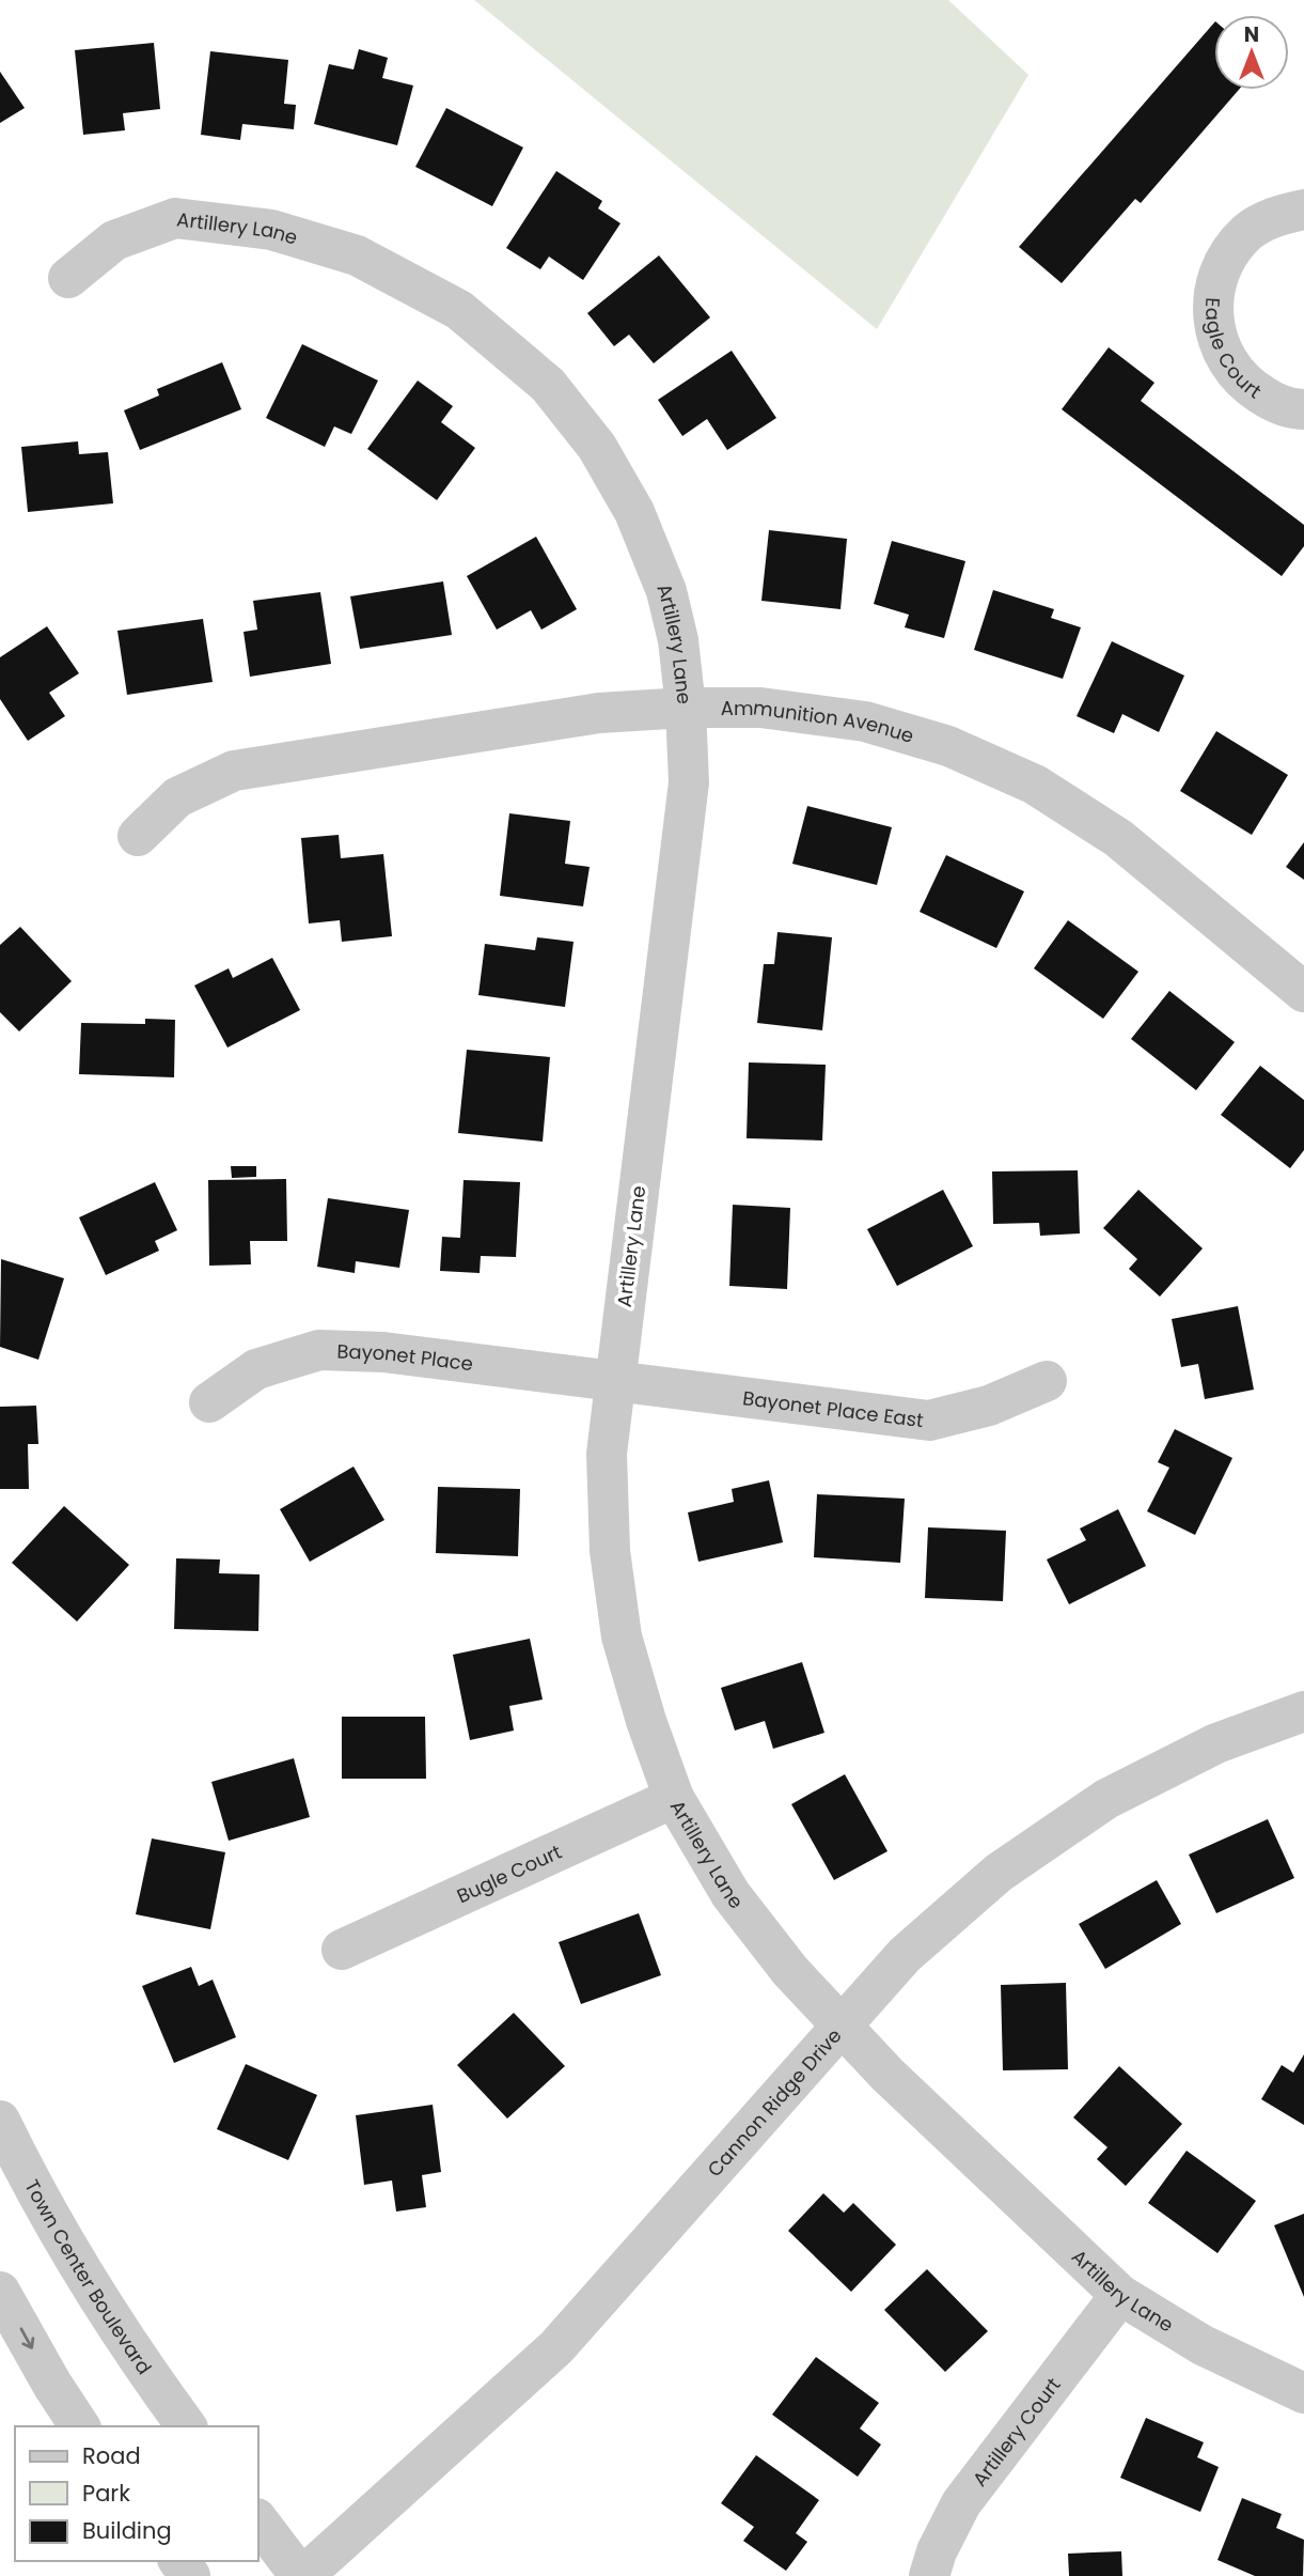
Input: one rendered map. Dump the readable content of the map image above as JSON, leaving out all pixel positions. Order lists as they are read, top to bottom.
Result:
{
  "streets": {
    "street": [
      "Artillery Lane",
      "Eagle Court",
      "Ammunition Avenue",
      "Bayonet Place",
      "Bayonet Place East",
      "Bugle Court",
      "Cannon Ridge Drive",
      "Town Center Boulevard",
      "Artillery Court"
    ]
  },
  "crossings": [
    ["Artillery Lane", "Ammunition Avenue"],
    ["Artillery Lane", "Bayonet Place"],
    ["Artillery Lane", "Bayonet Place East"],
    ["Artillery Lane", "Bugle Court"],
    ["Artillery Lane", "Cannon Ridge Drive"],
    ["Artillery Lane", "Artillery Court"],
    ["Bayonet Place", "Bayonet Place East"]
  ],
  "legend": ["Road", "Park", "Building"],
  "north": "top"
}
